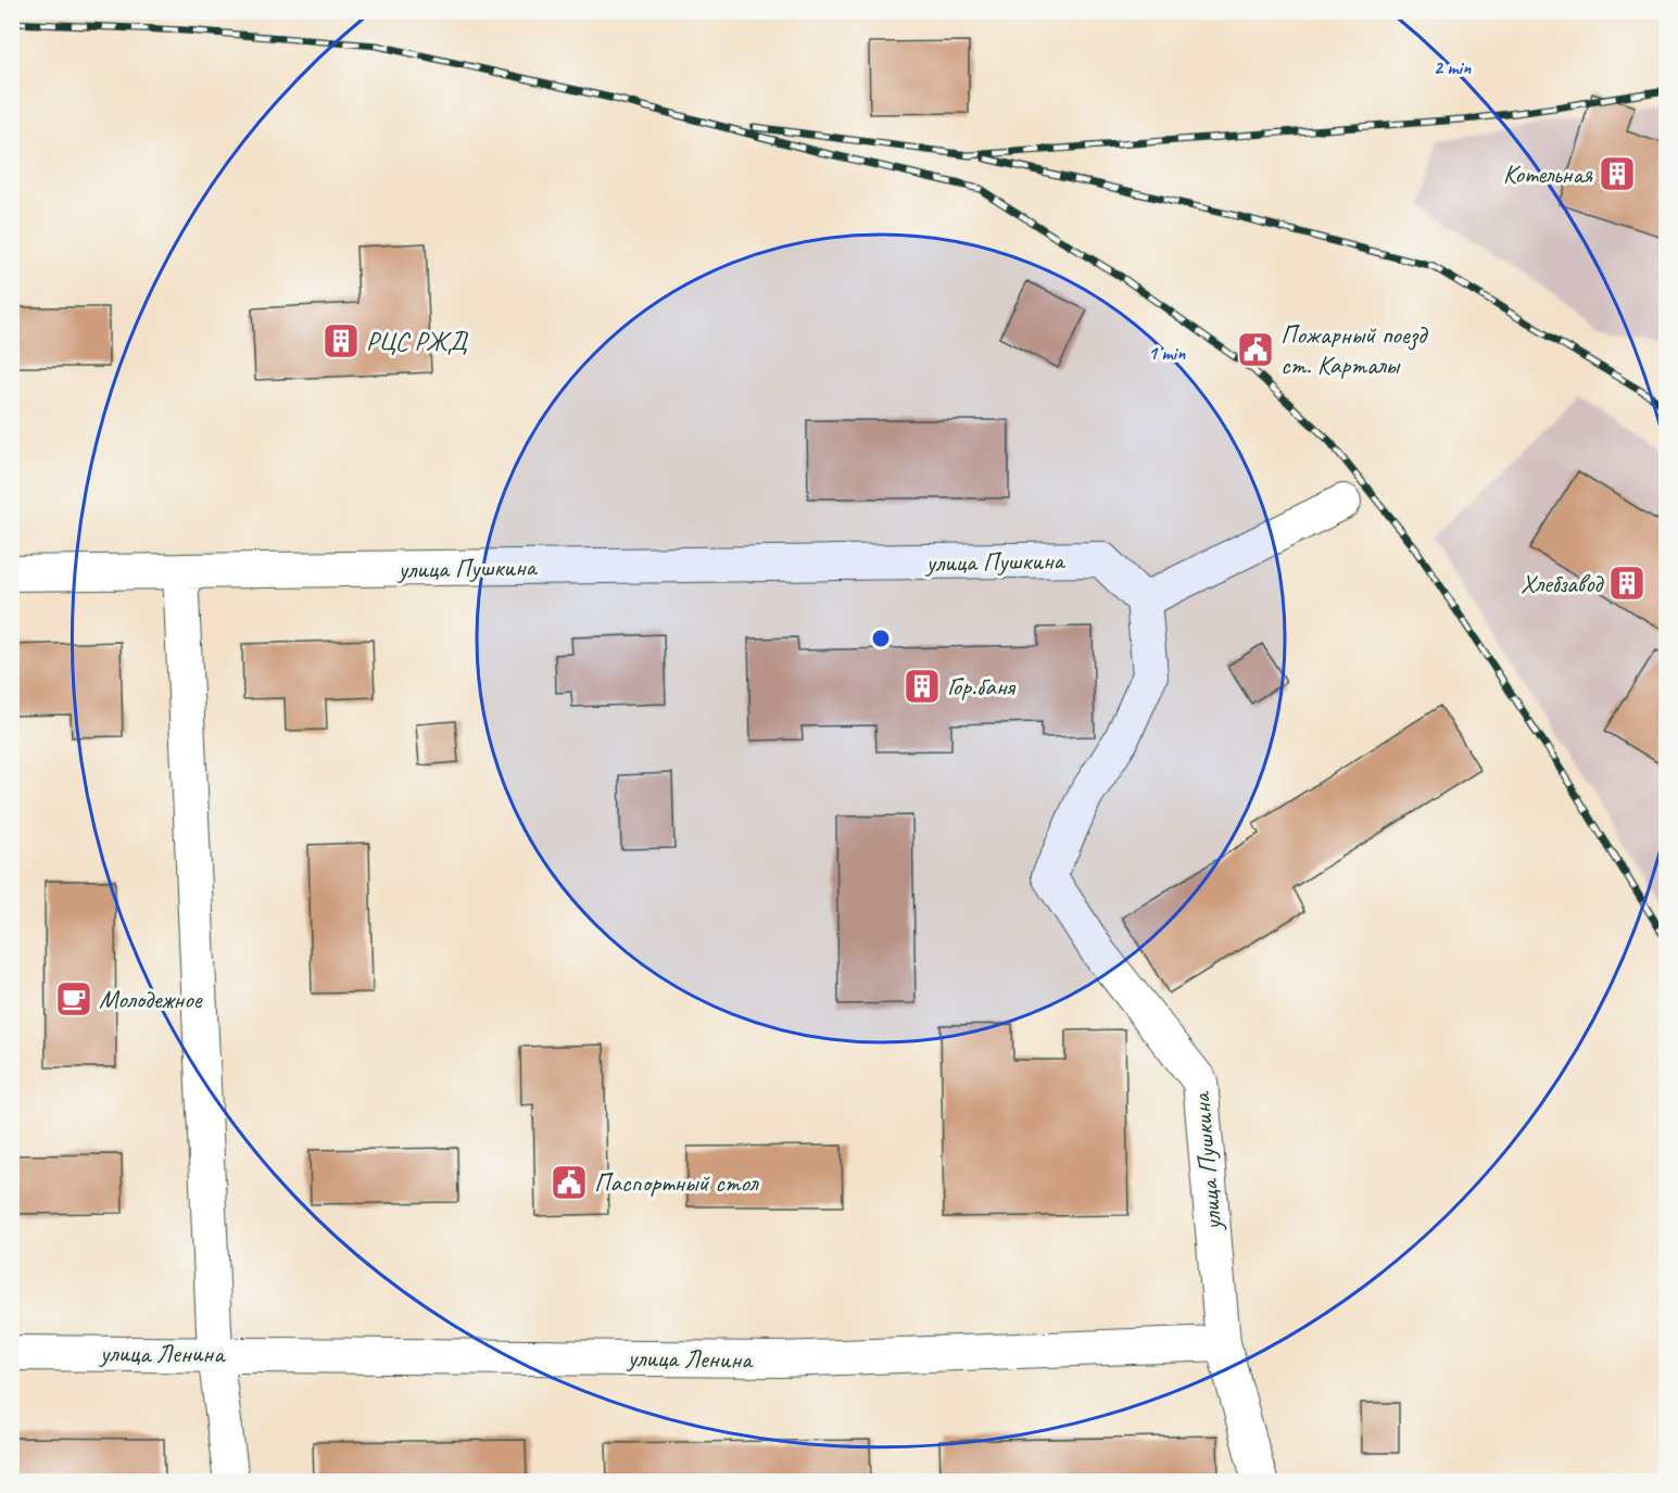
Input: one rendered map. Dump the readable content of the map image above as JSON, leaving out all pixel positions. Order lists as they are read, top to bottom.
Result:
{
  "streets": {
    "street": ["улица Пушкина", "улица Ленина"]
  },
  "crossings": [
    ["улица Пушкина", "улица Ленина"]
  ],
  "places": {
    "building": [
      "Котельная",
      "РЦС РЖД",
      "Хлебзавод",
      "Гор.баня"
    ],
    "public building": ["Пожарный поезд ст. Карталы", "Паспортный стол"],
    "cafe": ["Молодежное"]
  },
  "rings": ["2 min", "1 min"]
}
